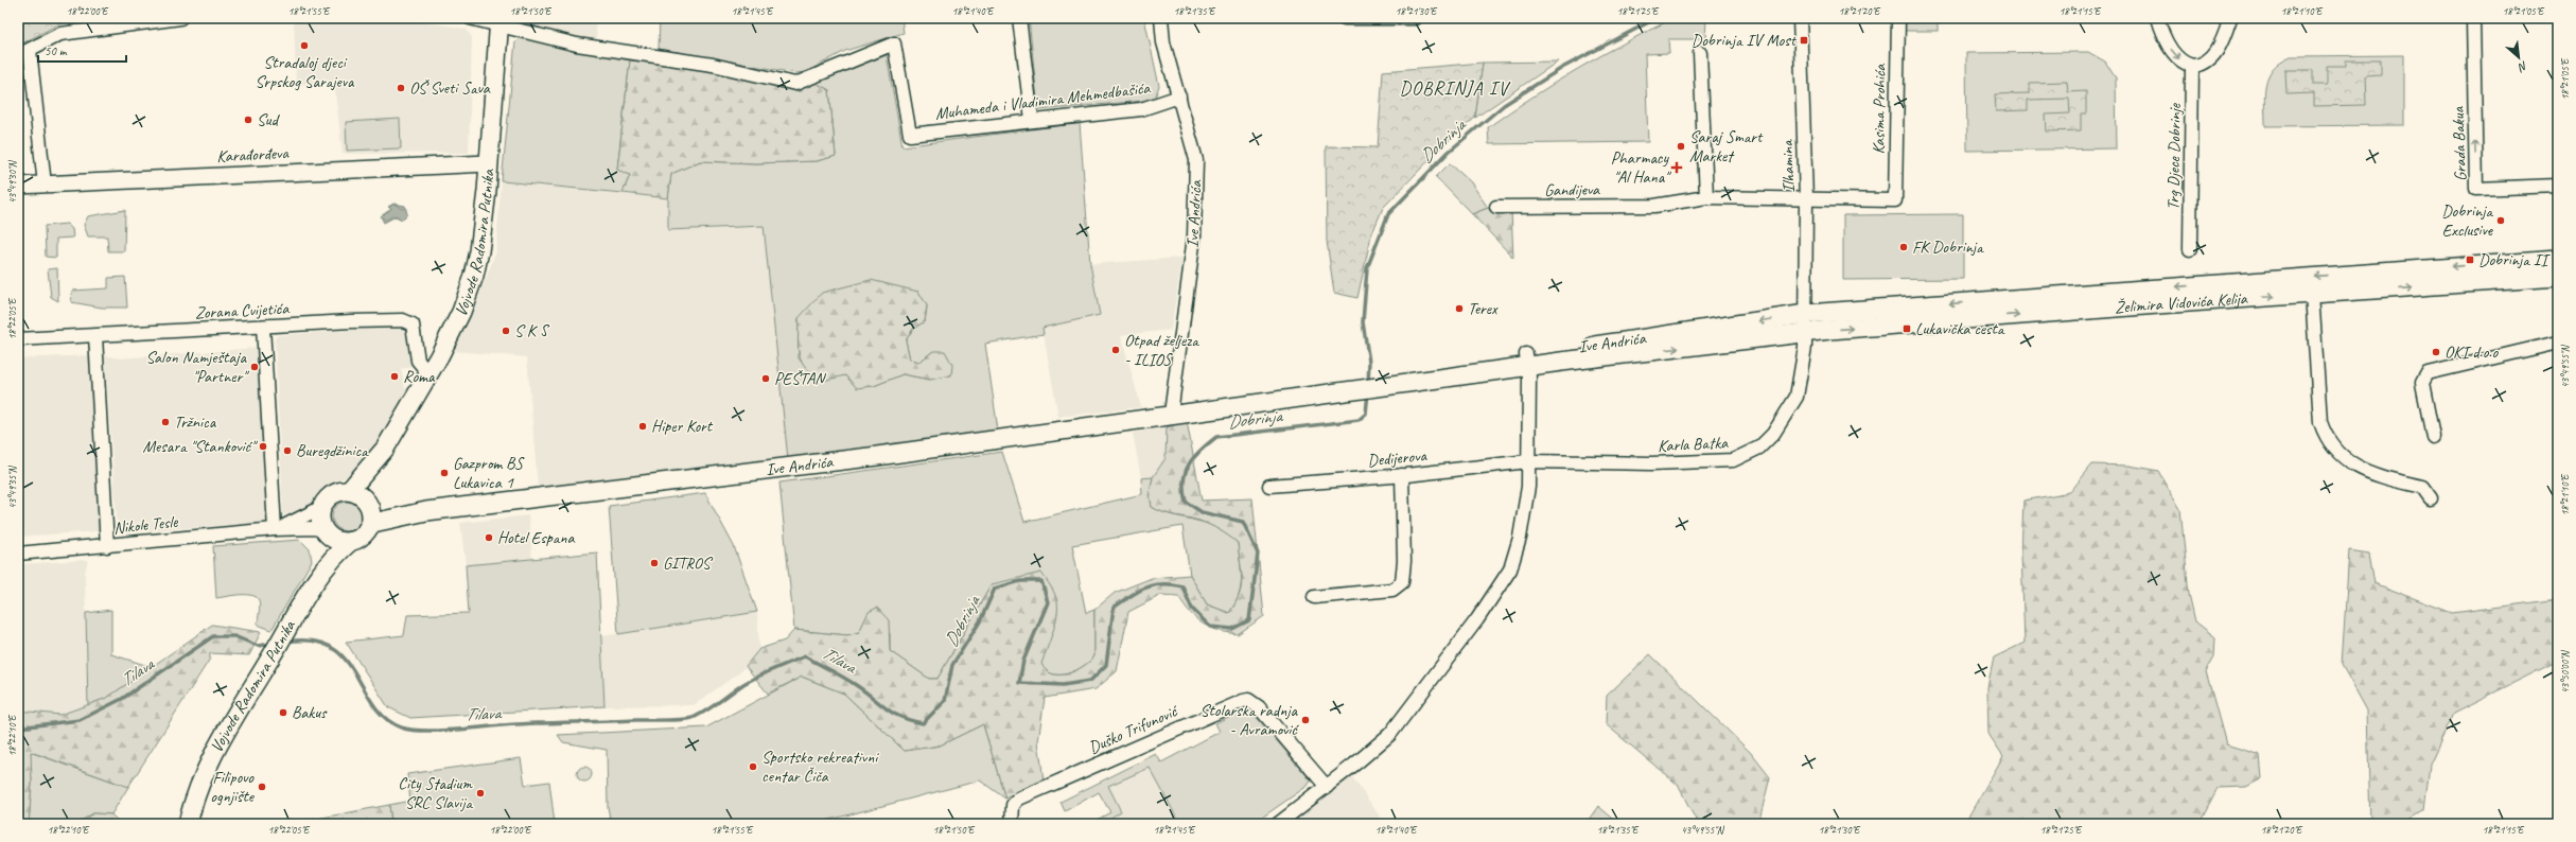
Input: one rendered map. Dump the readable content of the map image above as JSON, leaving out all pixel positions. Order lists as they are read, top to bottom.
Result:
{
  "streets": {
    "main road": ["Ive Andrića", "Vojvode Radomira Putnika", "Želimira Vidovića Kelija"],
    "street": [
      "Muhameda i Vladimira Mehmedbašića",
      "Kasima Prohića",
      "Grada Bakua",
      "Karađorđeva",
      "Trg Djece Dobrinje",
      "Ilhamina",
      "Gandijeva",
      "Zorana Cvijetića",
      "Karla Batka",
      "Dedijerova",
      "Nikole Tesle",
      "Duško Trifunović"
    ]
  },
  "crossings": [
    ["Muhameda i Vladimira Mehmedbašića", "Ive Andrića"],
    ["Muhameda i Vladimira Mehmedbašića", "Vojvode Radomira Putnika"],
    ["Kasima Prohića", "Gandijeva"],
    ["Karađorđeva", "Vojvode Radomira Putnika"],
    ["Ilhamina", "Gandijeva"],
    ["Ilhamina", "Ive Andrića"],
    ["Ilhamina", "Želimira Vidovića Kelija"],
    ["Ilhamina", "Karla Batka"],
    ["Ive Andrića", "Vojvode Radomira Putnika"],
    ["Ive Andrića", "Želimira Vidovića Kelija"],
    ["Ive Andrića", "Karla Batka"],
    ["Ive Andrića", "Nikole Tesle"],
    ["Vojvode Radomira Putnika", "Zorana Cvijetića"],
    ["Vojvode Radomira Putnika", "Nikole Tesle"],
    ["Želimira Vidovića Kelija", "Karla Batka"],
    ["Karla Batka", "Dedijerova"]
  ],
  "districts": ["DOBRINJA IV"],
  "water": ["Dobrinja", "Tilava"],
  "places": {
    "transit": ["Dobrinja IV Most", "Dobrinja II", "Lukavička cesta"],
    "other": [
      "Stradaloj djeci Srpskog Sarajeva",
      "OŠ Sveti Sava",
      "Sud",
      "Saraj Smart Market",
      "Dobrinja Exclusive",
      "FK Dobrinja",
      "Terex",
      "S K S",
      "Otpad željeza - ILIOS",
      "OKI d.o.o",
      "Salon Namještaja \"Partner\"",
      "Roma",
      "PEŠTAN",
      "Tržnica",
      "Hiper Kort",
      "Mesara \"Stanković\"",
      "Buregdžinica",
      "Gazprom BS Lukavica 1",
      "Hotel Espana",
      "GITROS",
      "Bakus",
      "Stolarska radnja - Avramović",
      "Sportsko rekreativni centar Čiča",
      "Filipovo ognjište",
      "City Stadium SRC Slavija"
    ],
    "health": ["Pharmacy \"Al Hana\""]
  },
  "scale_bar": "50 m",
  "north": "bottom right",
  "coordinates": [
    "18°22'00\"E",
    "18°21'55\"E",
    "18°21'50\"E",
    "18°21'45\"E",
    "18°21'40\"E",
    "18°21'35\"E",
    "18°21'30\"E",
    "18°21'25\"E",
    "18°21'20\"E",
    "18°21'15\"E",
    "18°21'10\"E",
    "18°21'05\"E",
    "43°49'30\"N",
    "18°22'05\"E",
    "43°49'55\"N",
    "43°49'35\"N",
    "43°50'00\"N",
    "18°22'10\"E"
  ]
}
